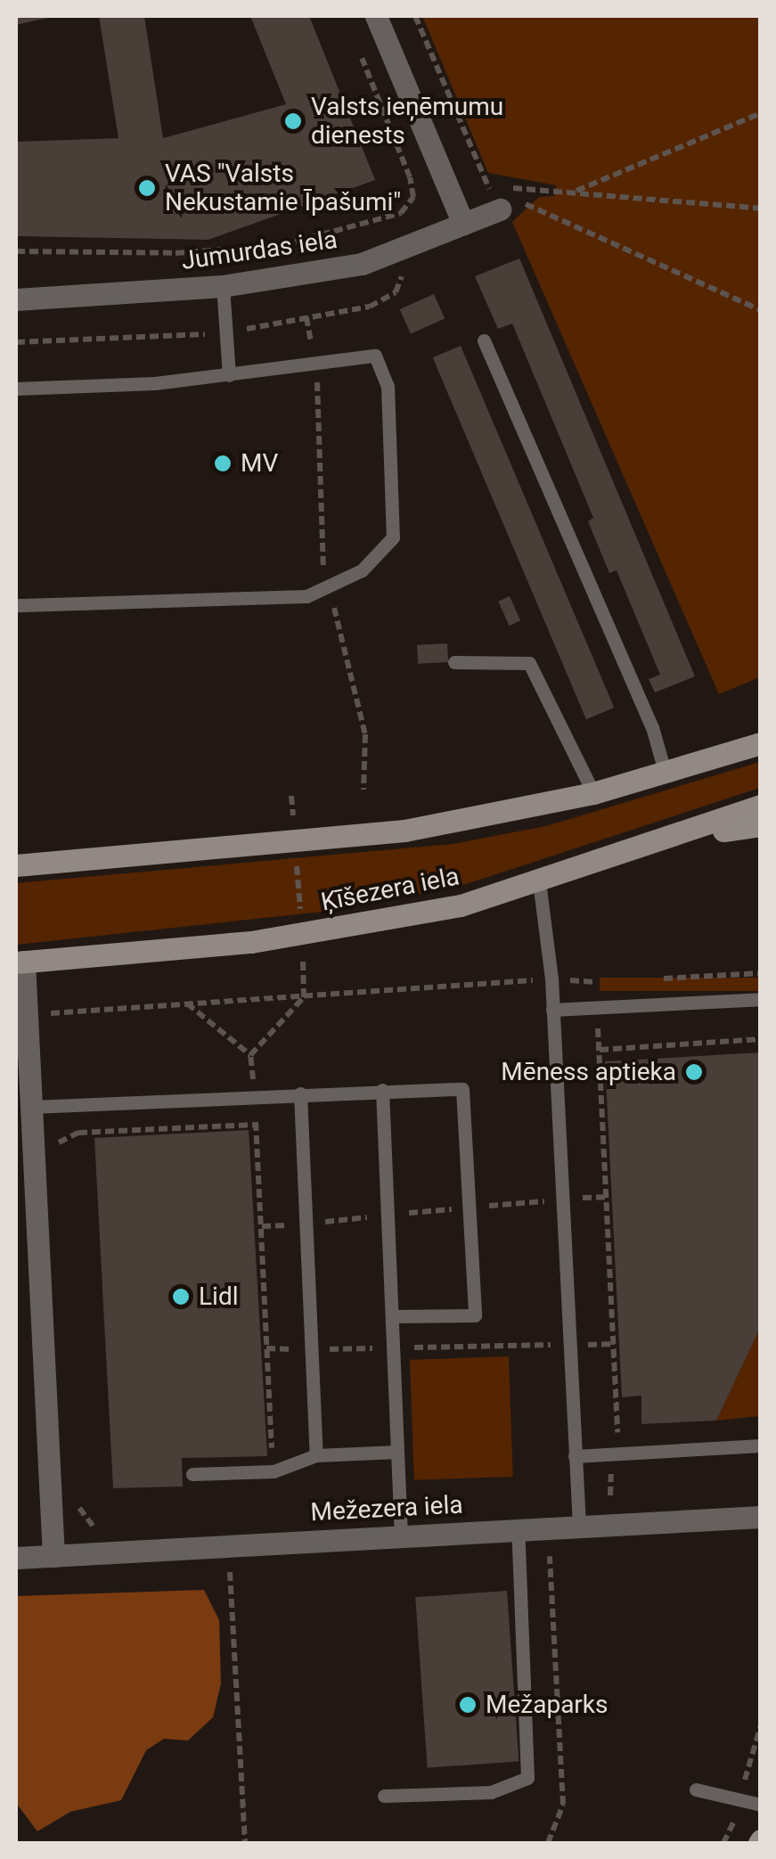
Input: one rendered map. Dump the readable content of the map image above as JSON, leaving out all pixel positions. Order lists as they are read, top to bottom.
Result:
{
  "streets": {
    "street": ["Jumurdas iela", "Ķīšezera iela", "Mežezera iela"]
  },
  "places": [
    "Valsts ieņēmumu dienests",
    "VAS \"Valsts Nekustamie Īpašumi\"",
    "MV",
    "Mēness aptieka",
    "Lidl",
    "Mežaparks"
  ]
}
